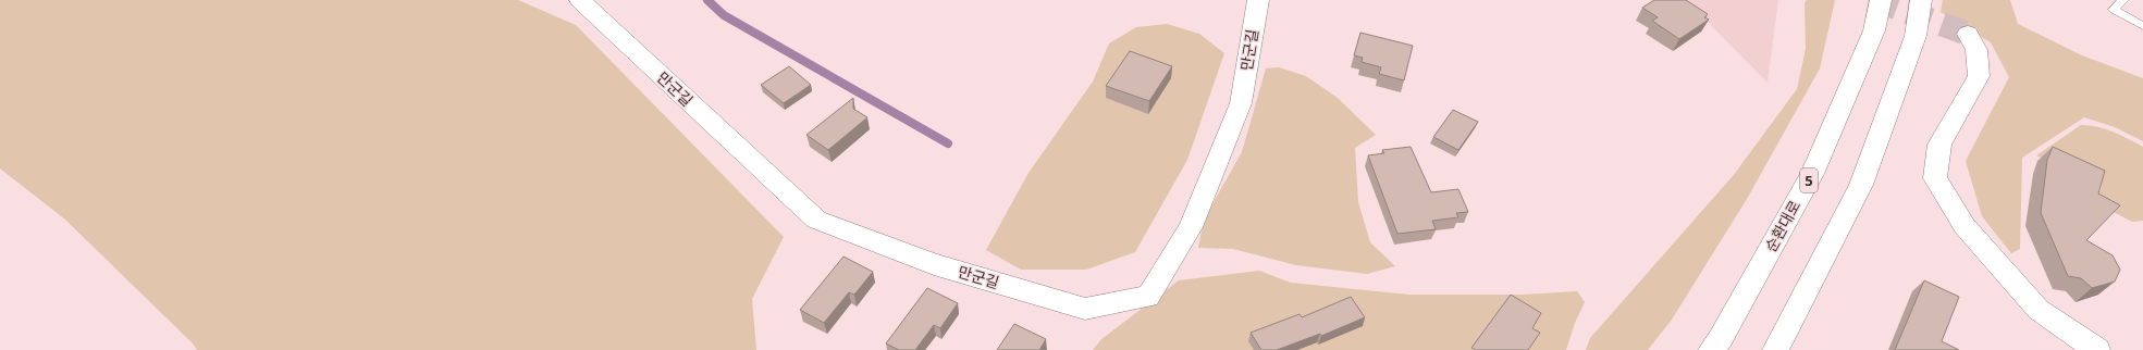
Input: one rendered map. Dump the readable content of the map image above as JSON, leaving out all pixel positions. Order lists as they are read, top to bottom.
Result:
{
  "streets": {
    "main road": ["만군길", "5", "순환대로"]
  }
}
